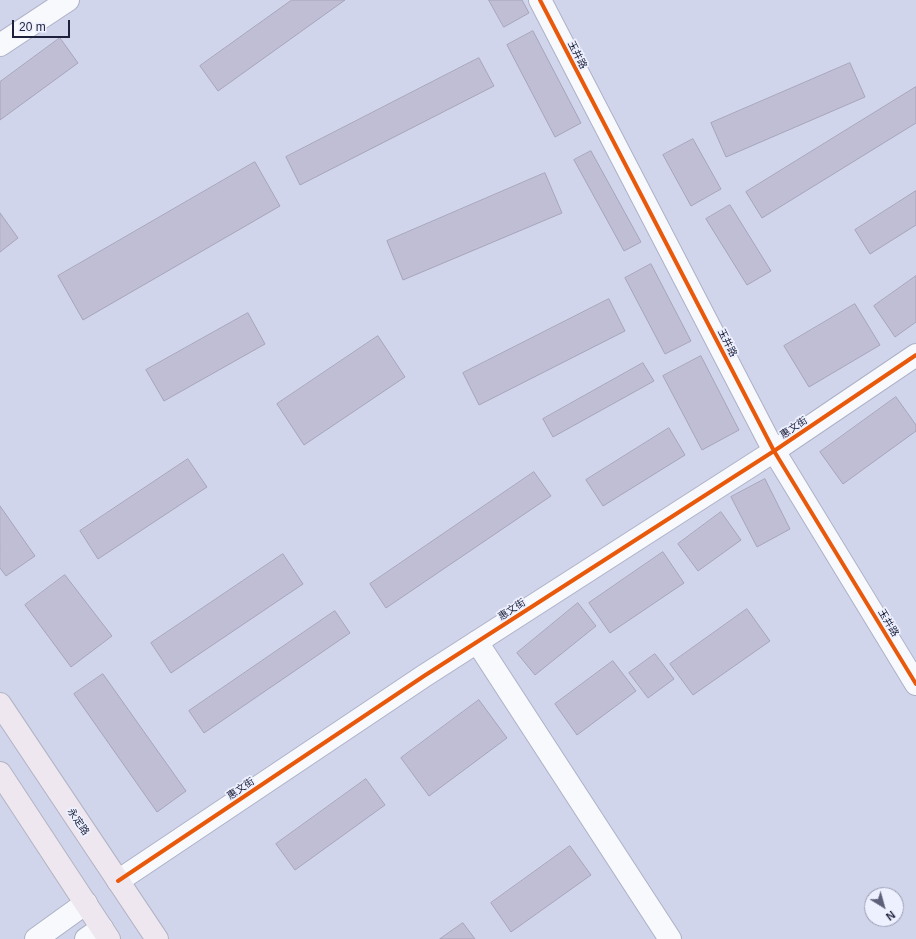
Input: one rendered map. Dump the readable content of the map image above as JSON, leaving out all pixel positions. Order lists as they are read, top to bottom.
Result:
{
  "streets": {
    "highway": ["永定路"],
    "street": ["玉井路", "惠文街"]
  },
  "crossings": [
    ["玉井路", "惠文街"],
    ["惠文街", "永定路"]
  ],
  "scale_bar": "20 m",
  "north": "bottom right"
}
